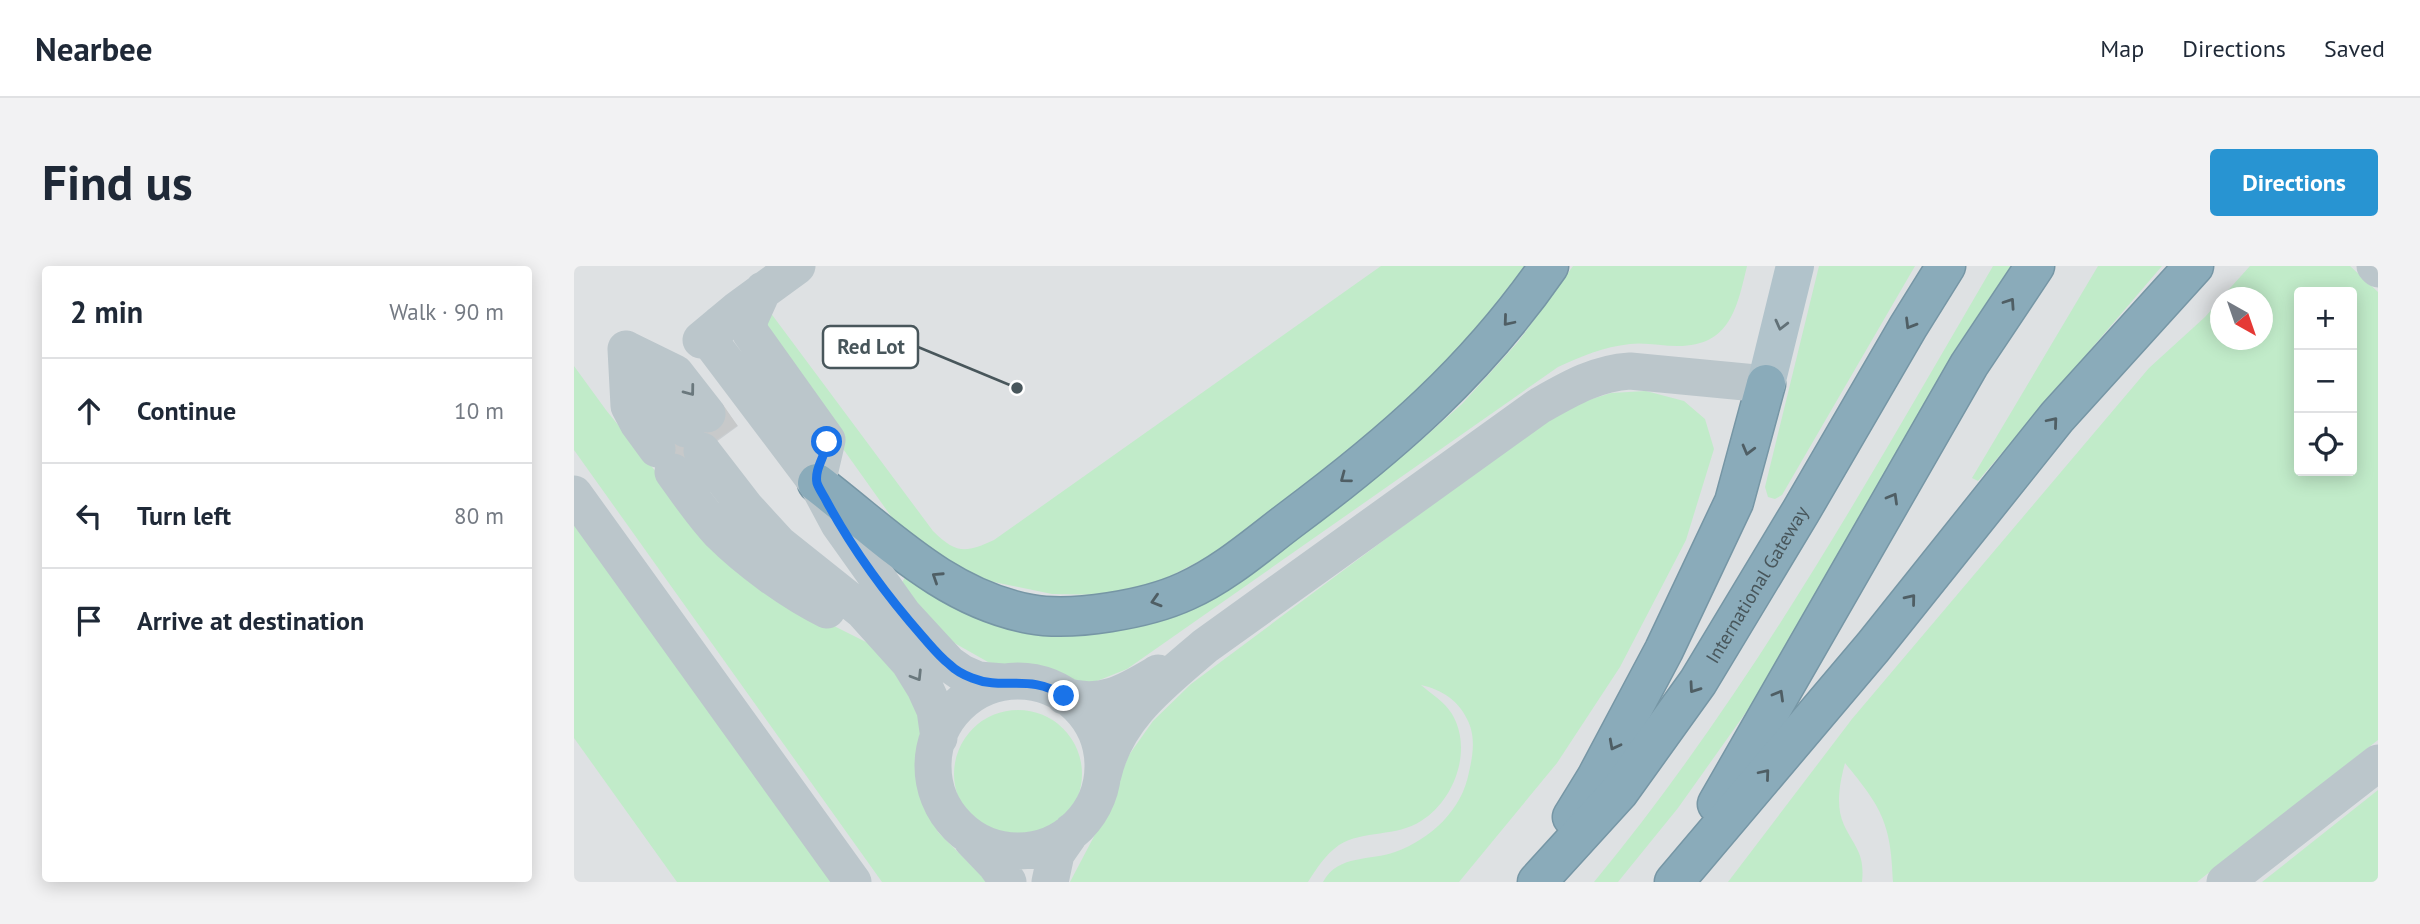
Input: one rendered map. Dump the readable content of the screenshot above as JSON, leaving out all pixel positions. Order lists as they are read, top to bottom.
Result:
{
  "streets": {
    "highway": ["International Gateway"]
  },
  "places": ["Red Lot"],
  "north": "bottom right",
  "page": {
    "header": "Nearbee",
    "nav": ["Map", "Directions", "Saved"],
    "buttons": "Directions",
    "title": "Find us",
    "heading": ["2 min", "Walk · 90 m"],
    "map_buttons": ["+", "−"],
    "list": [
      ["Continue", "10 m"],
      ["Turn left", "80 m"],
      "Arrive at destination"
    ]
  }
}
